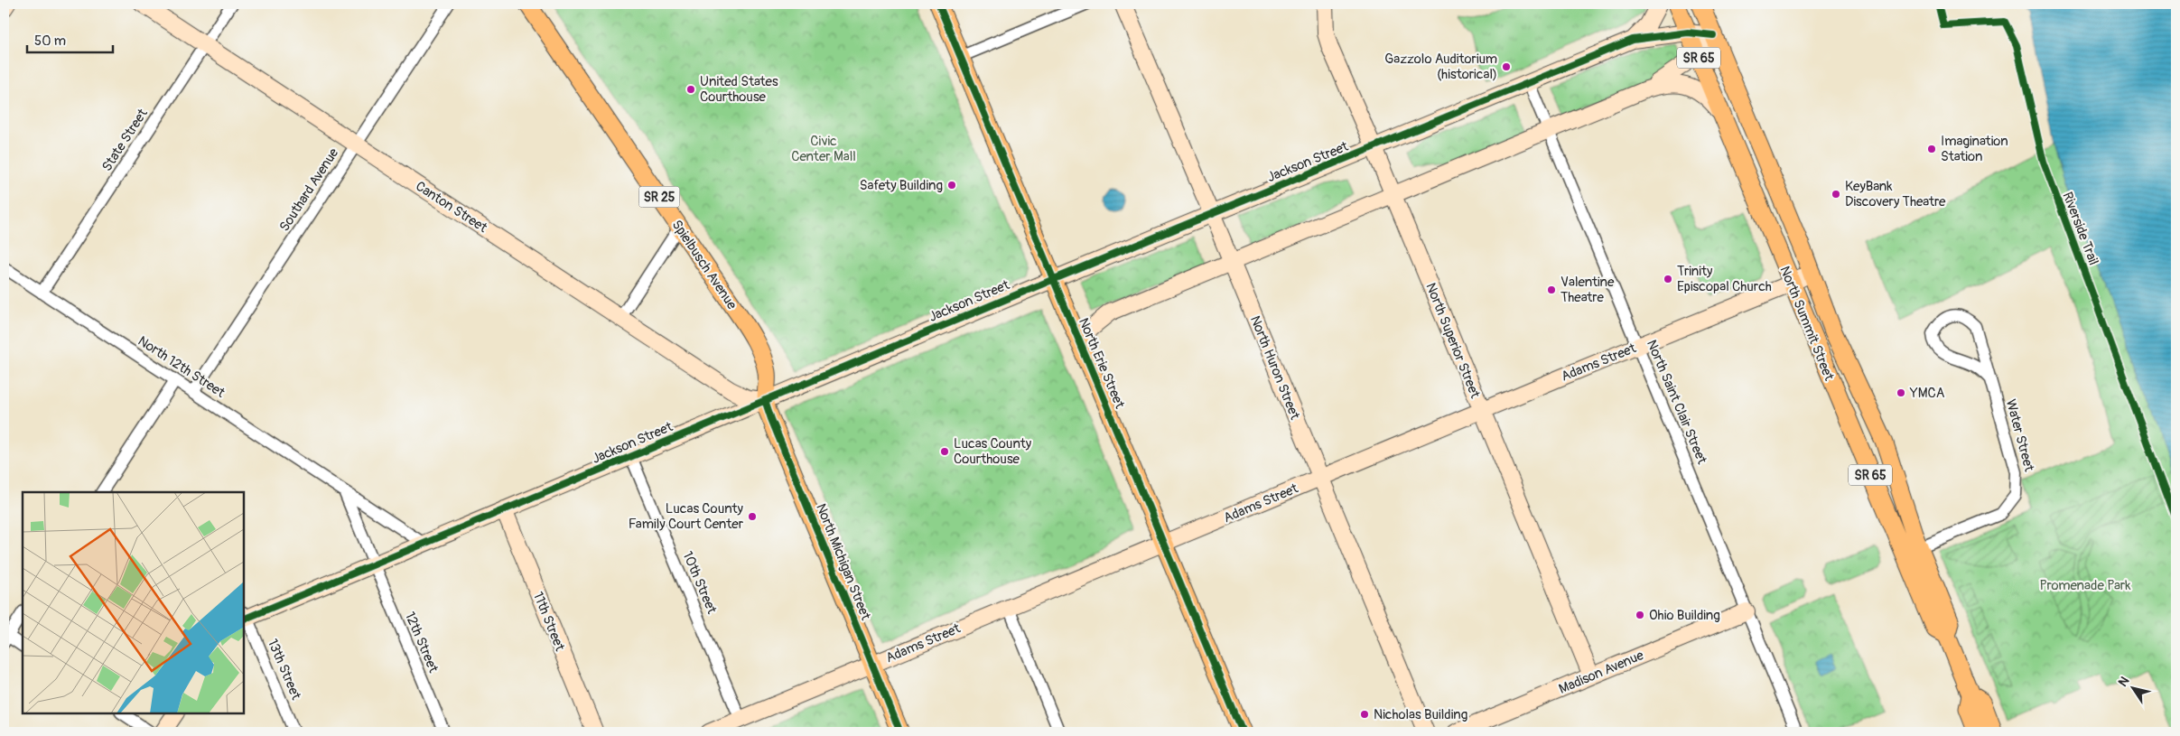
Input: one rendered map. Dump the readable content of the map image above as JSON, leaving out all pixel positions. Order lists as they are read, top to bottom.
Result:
{
  "streets": {
    "main road": [
      "SR 65",
      "SR 25",
      "Spielbusch Avenue",
      "North Summit Street",
      "North Erie Street",
      "North Michigan Street"
    ],
    "street": [
      "State Street",
      "Jackson Street",
      "Southard Avenue",
      "Canton Street",
      "North Superior Street",
      "Adams Street",
      "North 12th Street",
      "North Huron Street",
      "North Saint Clair Street",
      "Water Street",
      "10th Street",
      "11th Street",
      "12th Street",
      "13th Street",
      "Madison Avenue"
    ],
    "cycle path": ["Riverside Trail"]
  },
  "crossings": [
    ["State Street", "Canton Street"],
    ["State Street", "North 12th Street"],
    ["Jackson Street", "Canton Street"],
    ["Jackson Street", "Spielbusch Avenue"],
    ["Jackson Street", "North Summit Street"],
    ["Jackson Street", "North Superior Street"],
    ["Jackson Street", "North Erie Street"],
    ["Jackson Street", "North 12th Street"],
    ["Jackson Street", "North Huron Street"],
    ["Jackson Street", "North Saint Clair Street"],
    ["Jackson Street", "North Michigan Street"],
    ["Jackson Street", "10th Street"],
    ["Jackson Street", "11th Street"],
    ["Jackson Street", "12th Street"],
    ["Jackson Street", "13th Street"],
    ["Southard Avenue", "Canton Street"],
    ["Southard Avenue", "North 12th Street"],
    ["Canton Street", "Spielbusch Avenue"],
    ["Canton Street", "North Michigan Street"],
    ["Spielbusch Avenue", "North Michigan Street"],
    ["North Summit Street", "Adams Street"],
    ["North Summit Street", "Water Street"],
    ["North Superior Street", "Adams Street"],
    ["North Superior Street", "Madison Avenue"],
    ["Adams Street", "North Erie Street"],
    ["Adams Street", "North Huron Street"],
    ["Adams Street", "North Saint Clair Street"],
    ["Adams Street", "North Michigan Street"],
    ["Adams Street", "10th Street"],
    ["North Saint Clair Street", "Madison Avenue"]
  ],
  "parks": ["Civic Center Mall", "Promenade Park"],
  "places": [
    "Gazzolo Auditorium (historical)",
    "United States Courthouse",
    "Imagination Station",
    "Safety Building",
    "KeyBank Discovery Theatre",
    "Trinity Episcopal Church",
    "Valentine Theatre",
    "YMCA",
    "Lucas County Courthouse",
    "Lucas County Family Court Center",
    "Ohio Building",
    "Nicholas Building"
  ],
  "scale_bar": "50 m",
  "north": "top left"
}
